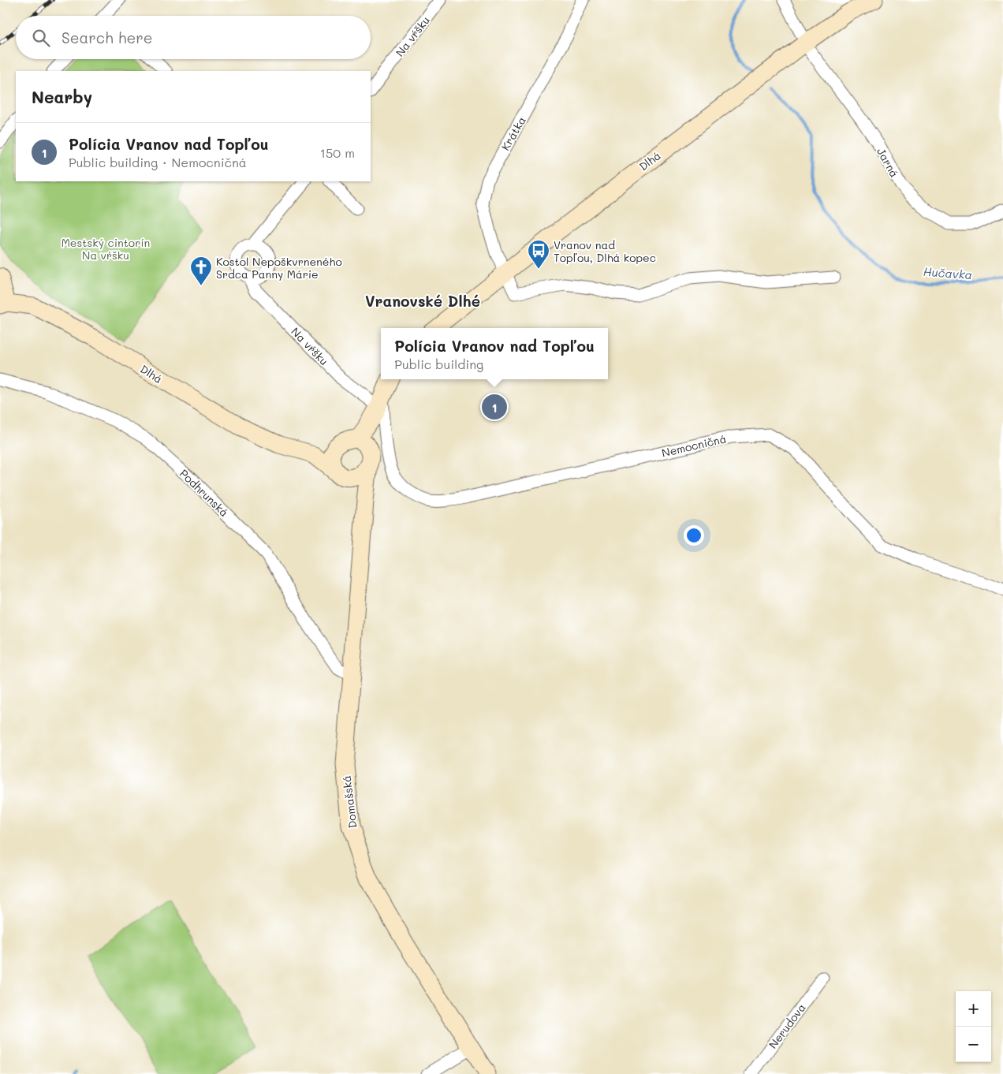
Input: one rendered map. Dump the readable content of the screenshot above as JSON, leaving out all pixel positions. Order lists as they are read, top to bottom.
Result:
{
  "streets": {
    "street": [
      "Na vŕšku",
      "Krátka",
      "Dlhá",
      "Jarná",
      "Nemocničná",
      "Podhrunská",
      "Domašská",
      "Nerudova"
    ]
  },
  "crossings": [
    ["Na vŕšku", "Nemocničná"],
    ["Na vŕšku", "Domašská"],
    ["Krátka", "Dlhá"],
    ["Dlhá", "Jarná"],
    ["Nemocničná", "Domašská"],
    ["Podhrunská", "Domašská"]
  ],
  "districts": ["Vranovské Dlhé"],
  "water": ["Hučavka"],
  "parks": ["Mestský cintorín Na vŕšku"],
  "places": {
    "bus stop": ["Vranov nad Topľou, Dlhá kopec"],
    "church": ["Kostol Nepoškvrneného Srdca Panny Márie"]
  },
  "page": {
    "search": "Search here",
    "heading": "Nearby",
    "list": [
      {
        "mark": "1",
        "name": "Polícia Vranov nad Topľou",
        "note": "Public building · Nemocničná",
        "value": "150 m"
      }
    ],
    "popup": ["Polícia Vranov nad Topľou", "Public building"],
    "pins": "1",
    "map_buttons": ["+", "−"]
  }
}
